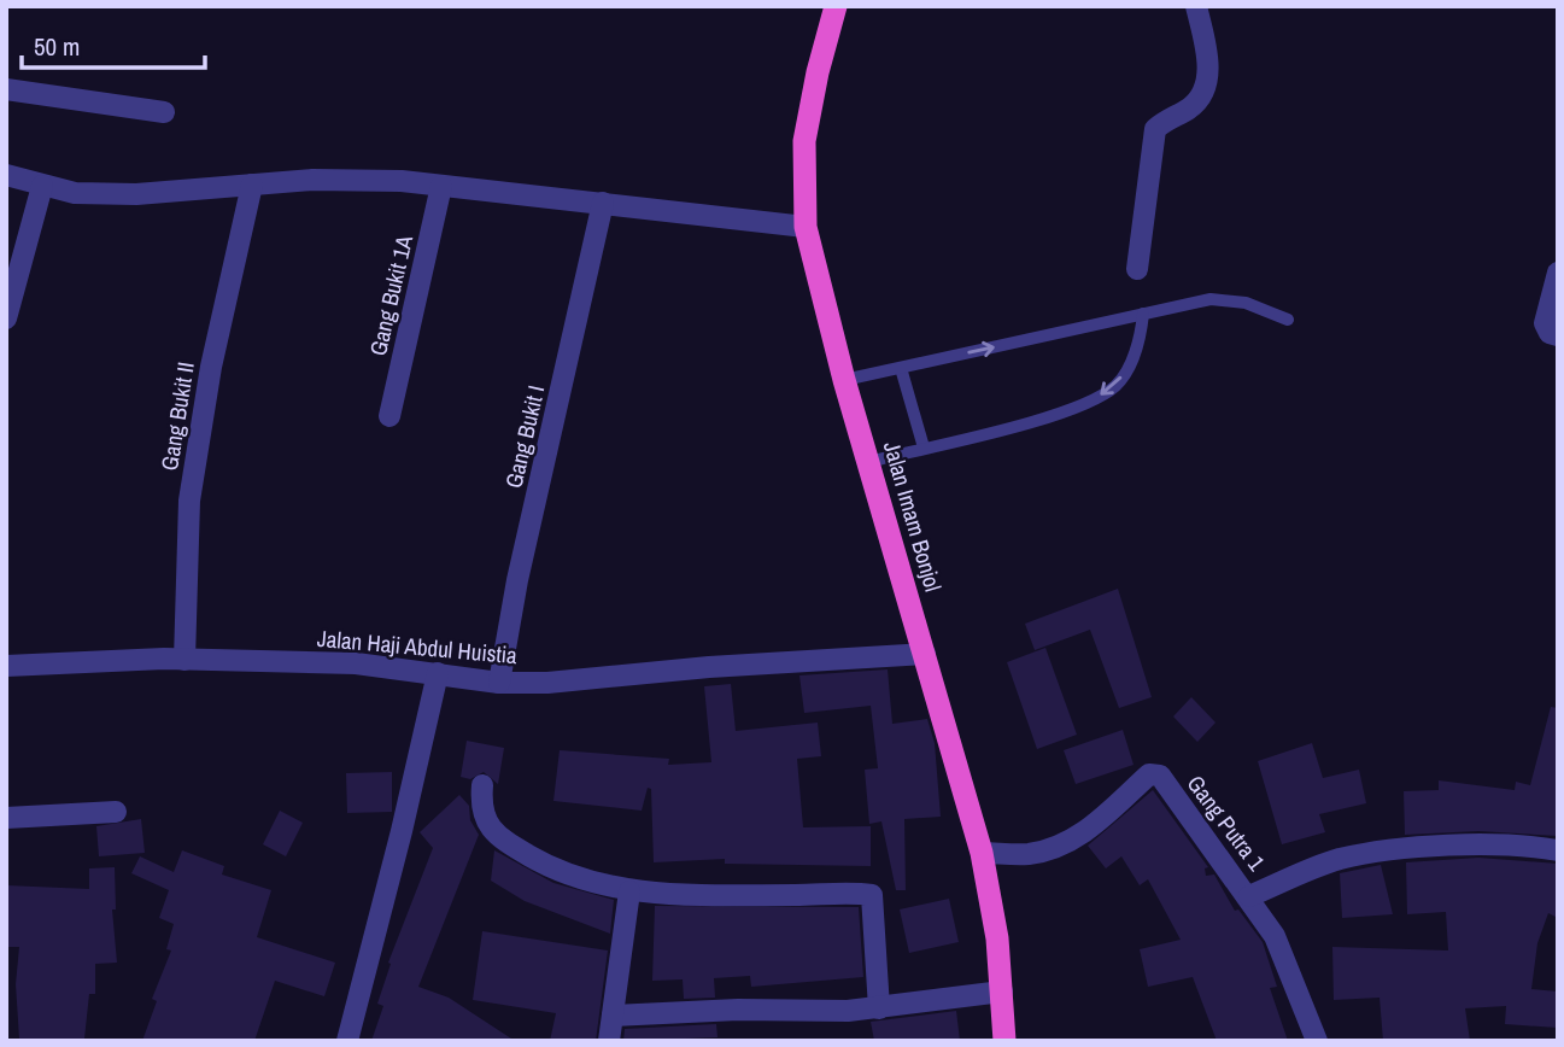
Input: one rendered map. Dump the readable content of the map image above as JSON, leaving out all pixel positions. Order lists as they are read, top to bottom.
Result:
{
  "streets": {
    "highway": ["Jalan Imam Bonjol"],
    "street": [
      "Gang Bukit 1A",
      "Gang Bukit II",
      "Gang Bukit I",
      "Jalan Haji Abdul Huistia",
      "Gang Putra 1"
    ]
  },
  "crossings": [
    ["Gang Bukit II", "Jalan Haji Abdul Huistia"],
    ["Gang Bukit I", "Jalan Haji Abdul Huistia"],
    ["Jalan Imam Bonjol", "Jalan Haji Abdul Huistia"],
    ["Jalan Imam Bonjol", "Gang Putra 1"]
  ],
  "scale_bar": "50 m"
}
